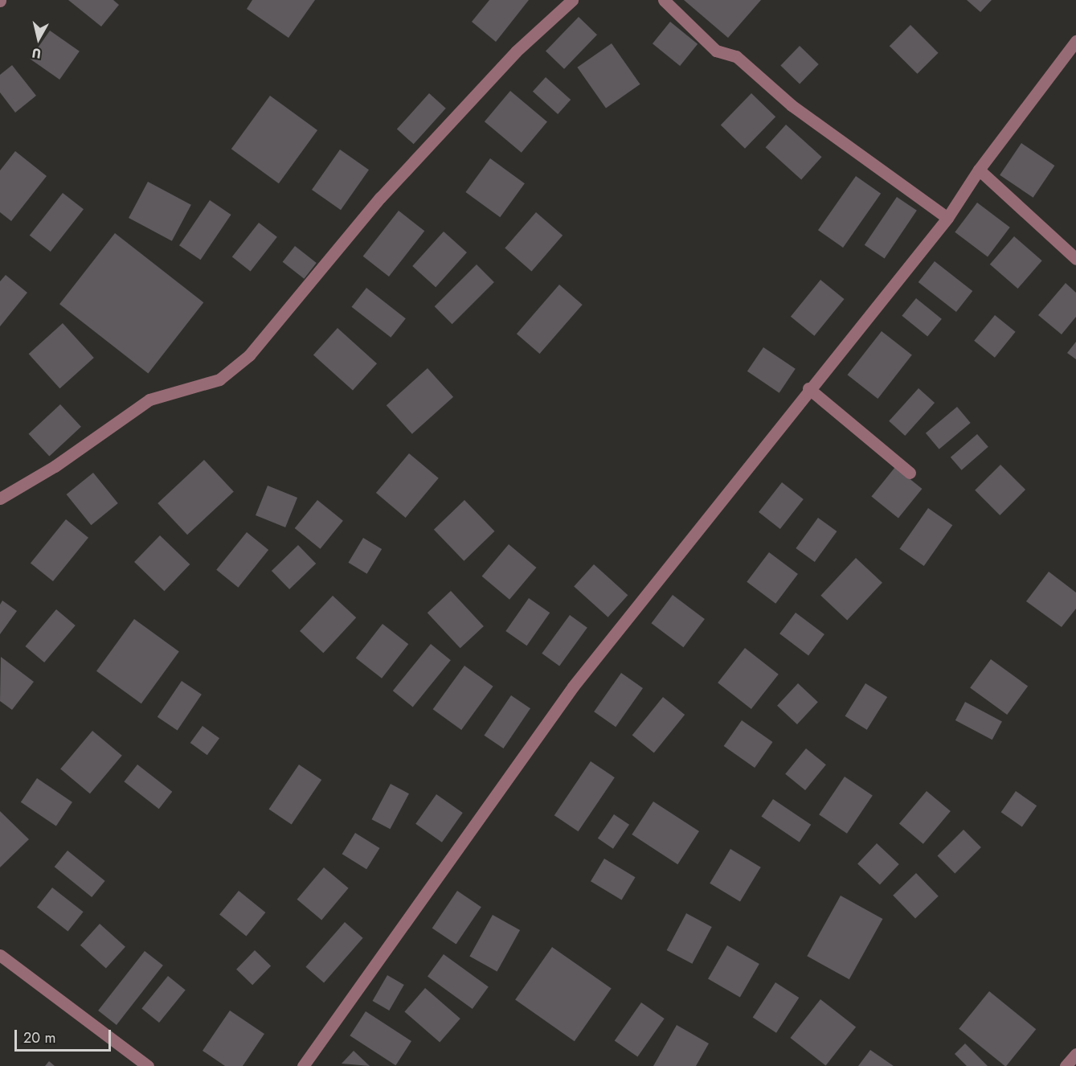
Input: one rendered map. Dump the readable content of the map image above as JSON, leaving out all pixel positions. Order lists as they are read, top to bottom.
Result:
{
  "scale_bar": "20 m",
  "north": "bottom"
}
